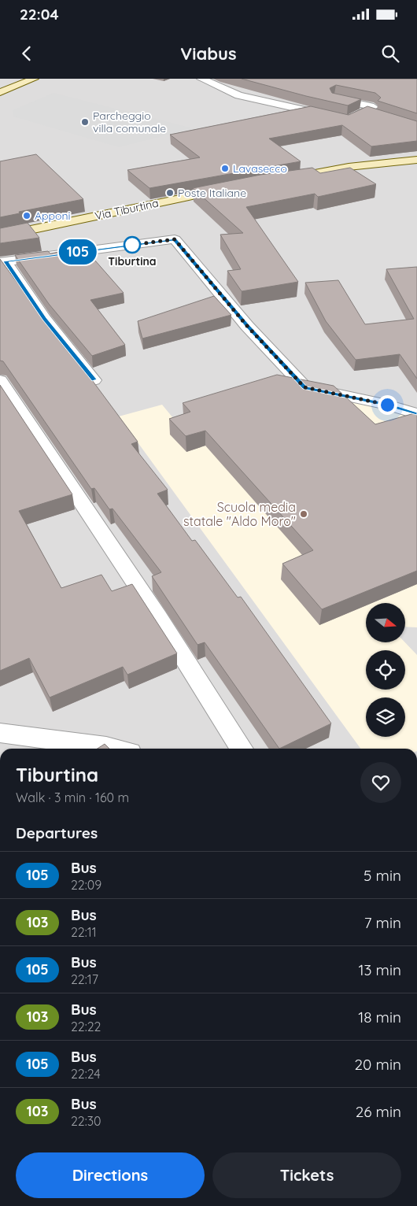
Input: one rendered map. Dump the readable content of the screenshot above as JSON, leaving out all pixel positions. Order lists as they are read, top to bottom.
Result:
{
  "streets": {
    "street": ["Via Tiburtina"]
  },
  "places": [
    "Parcheggio villa comunale",
    "Lavasecco",
    "Poste Italiane",
    "Apponi",
    "Tiburtina",
    "Scuola media statale \"Aldo Moro\""
  ],
  "lines": ["bus line 105"],
  "north": "right",
  "page": {
    "status": "22:04",
    "header": "Viabus",
    "on_map": "105",
    "heading": [
      ["Tiburtina", "Walk · 3 min · 160 m"],
      "Departures"
    ],
    "list": [
      {
        "mark": "105",
        "name": "Bus",
        "note": "22:09",
        "value": "5 min"
      },
      {
        "mark": "103",
        "name": "Bus",
        "note": "22:11",
        "value": "7 min"
      },
      {
        "mark": "105",
        "name": "Bus",
        "note": "22:17",
        "value": "13 min"
      },
      {
        "mark": "103",
        "name": "Bus",
        "note": "22:22",
        "value": "18 min"
      },
      {
        "mark": "105",
        "name": "Bus",
        "note": "22:24",
        "value": "20 min"
      },
      {
        "mark": "103",
        "name": "Bus",
        "note": "22:30",
        "value": "26 min"
      }
    ],
    "buttons": ["Directions", "Tickets"]
  }
}
